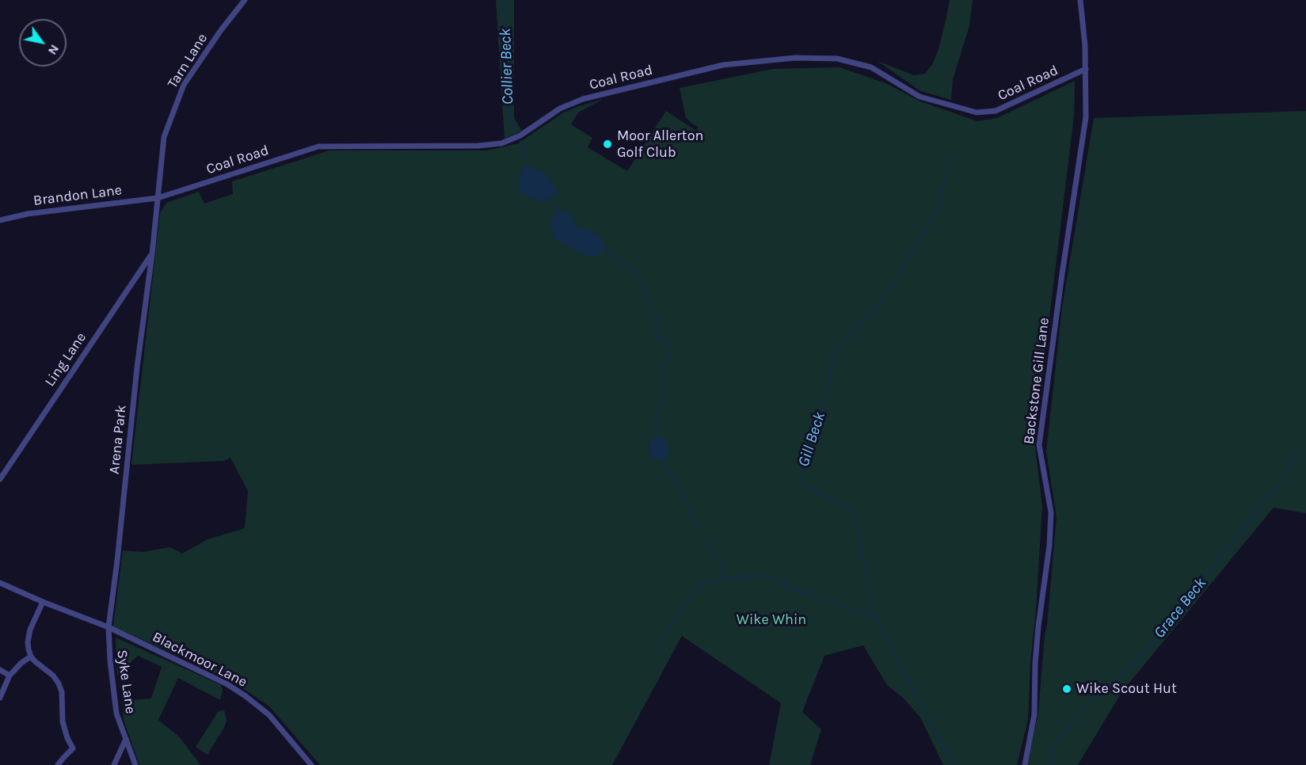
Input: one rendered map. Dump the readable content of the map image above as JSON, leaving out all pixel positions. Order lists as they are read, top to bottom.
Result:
{
  "streets": {
    "street": [
      "Tarn Lane",
      "Coal Road",
      "Brandon Lane",
      "Ling Lane",
      "Backstone Gill Lane",
      "Arena Park",
      "Blackmoor Lane",
      "Syke Lane"
    ]
  },
  "crossings": [
    ["Tarn Lane", "Coal Road"],
    ["Tarn Lane", "Brandon Lane"],
    ["Tarn Lane", "Ling Lane"],
    ["Tarn Lane", "Arena Park"],
    ["Coal Road", "Brandon Lane"],
    ["Coal Road", "Backstone Gill Lane"],
    ["Ling Lane", "Arena Park"],
    ["Arena Park", "Blackmoor Lane"],
    ["Arena Park", "Syke Lane"],
    ["Blackmoor Lane", "Syke Lane"]
  ],
  "water": ["Collier Beck", "Gill Beck", "Grace Beck"],
  "parks": ["Wike Whin"],
  "places": ["Moor Allerton Golf Club", "Wike Scout Hut"],
  "north": "bottom right"
}
